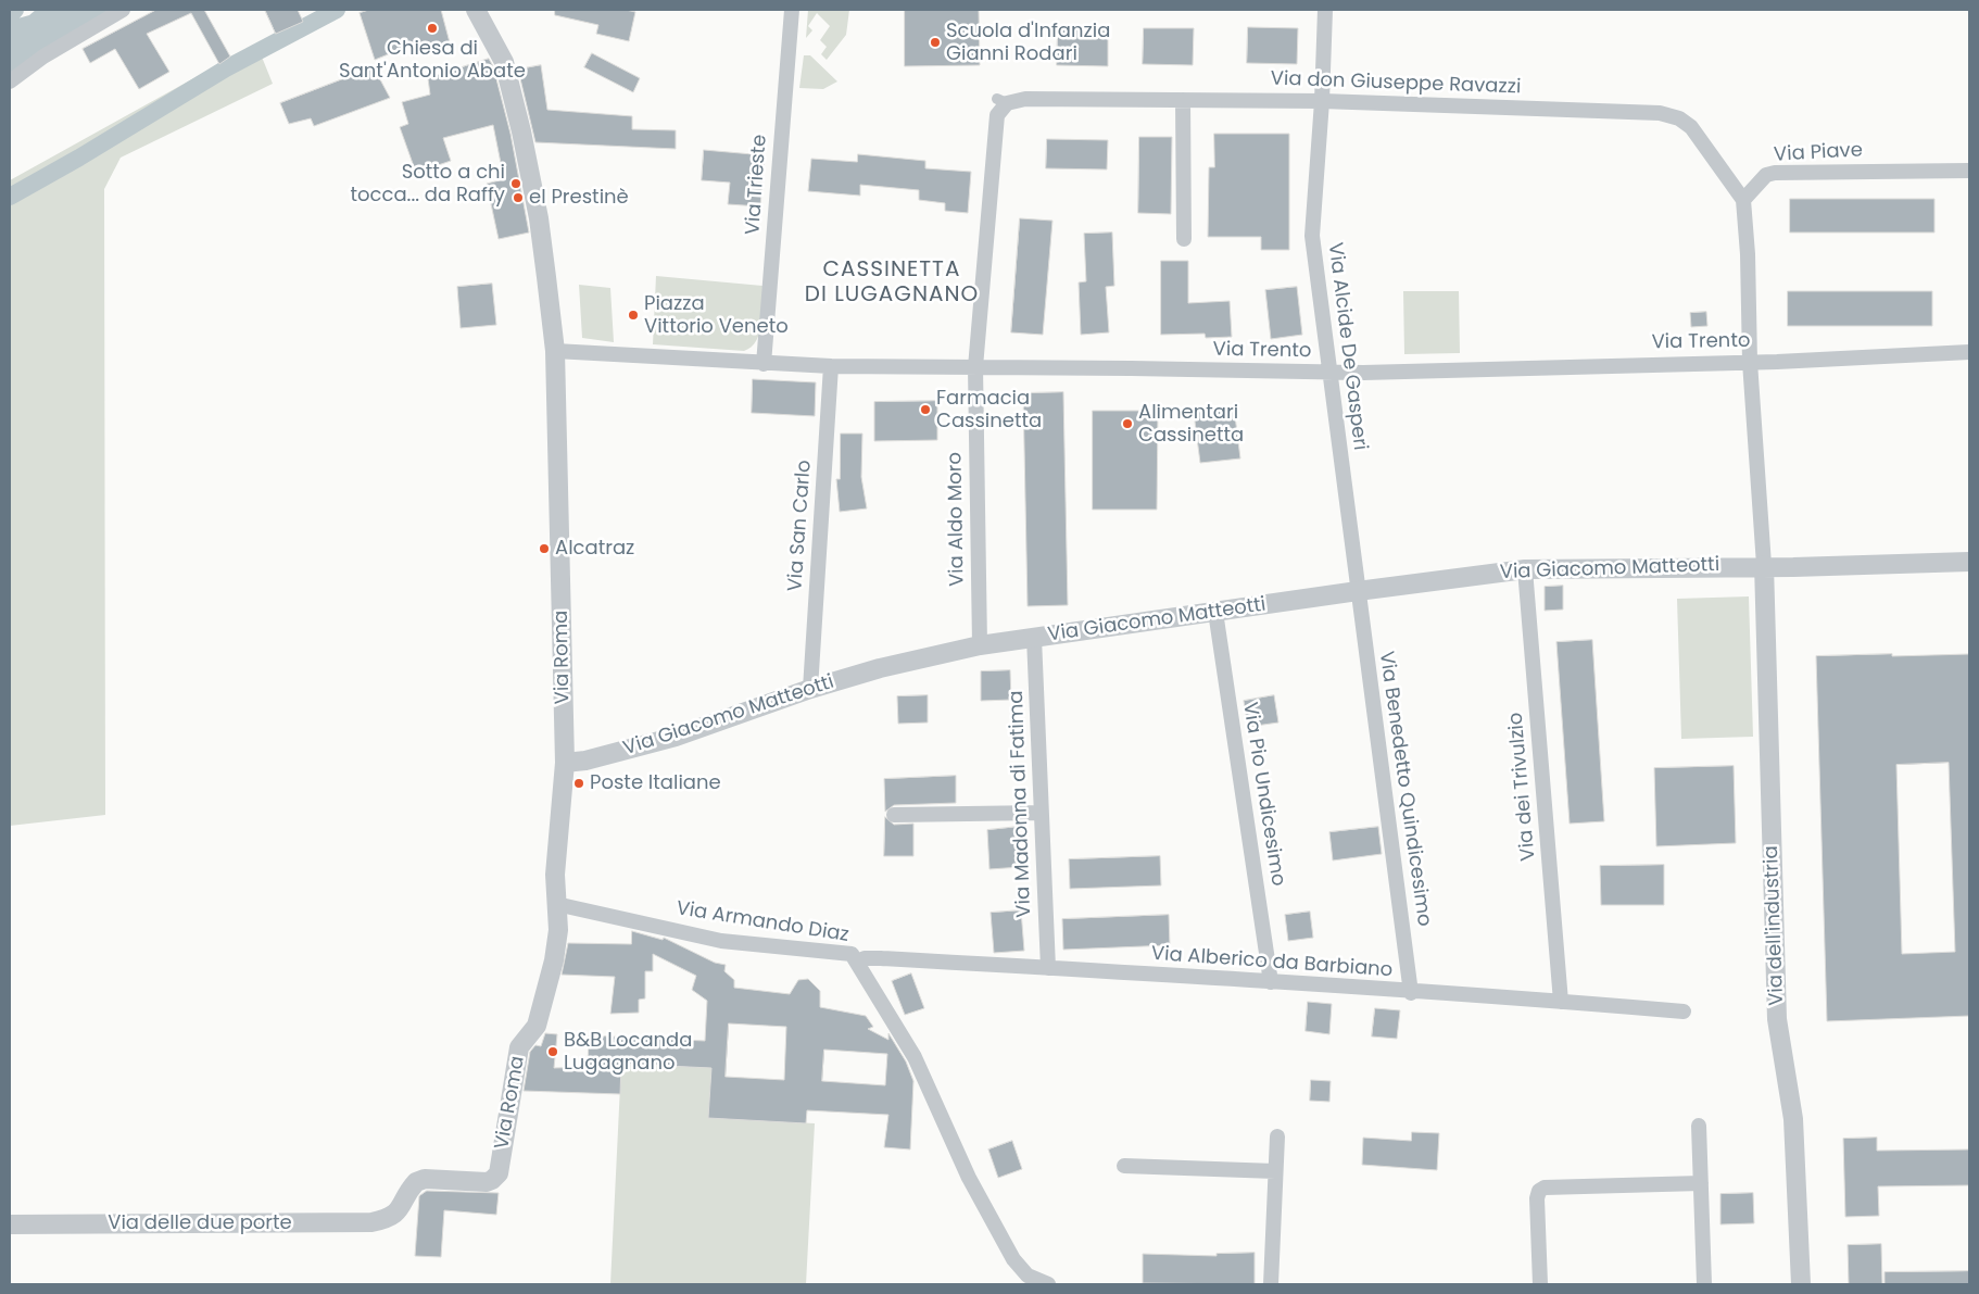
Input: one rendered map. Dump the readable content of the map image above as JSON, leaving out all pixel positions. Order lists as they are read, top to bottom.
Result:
{
  "streets": {
    "street": [
      "Via don Giuseppe Ravazzi",
      "Via Piave",
      "Via Trieste",
      "Via Trento",
      "Via Alcide De Gasperi",
      "Via Aldo Moro",
      "Via San Carlo",
      "Via Giacomo Matteotti",
      "Via Roma",
      "Via dei Trivulzio",
      "Via Benedetto Quindicesimo",
      "Via Pio Undicesimo",
      "Via Madonna di Fatima",
      "Via Armando Diaz",
      "Via dell'industria",
      "Via Alberico da Barbiano",
      "Via delle due porte"
    ]
  },
  "crossings": [
    ["Via don Giuseppe Ravazzi", "Via Piave"],
    ["Via don Giuseppe Ravazzi", "Via Alcide De Gasperi"],
    ["Via don Giuseppe Ravazzi", "Via Aldo Moro"],
    ["Via Trieste", "Via Trento"],
    ["Via Trento", "Via Alcide De Gasperi"],
    ["Via Trento", "Via Aldo Moro"],
    ["Via Trento", "Via San Carlo"],
    ["Via Trento", "Via Roma"],
    ["Via Alcide De Gasperi", "Via Giacomo Matteotti"],
    ["Via Alcide De Gasperi", "Via Benedetto Quindicesimo"],
    ["Via Aldo Moro", "Via Giacomo Matteotti"],
    ["Via San Carlo", "Via Giacomo Matteotti"],
    ["Via Giacomo Matteotti", "Via Roma"],
    ["Via Giacomo Matteotti", "Via dei Trivulzio"],
    ["Via Giacomo Matteotti", "Via Benedetto Quindicesimo"],
    ["Via Giacomo Matteotti", "Via Pio Undicesimo"],
    ["Via Giacomo Matteotti", "Via Madonna di Fatima"],
    ["Via Giacomo Matteotti", "Via dell'industria"],
    ["Via Roma", "Via Armando Diaz"],
    ["Via Roma", "Via delle due porte"],
    ["Via dei Trivulzio", "Via Alberico da Barbiano"],
    ["Via Benedetto Quindicesimo", "Via Alberico da Barbiano"],
    ["Via Pio Undicesimo", "Via Alberico da Barbiano"],
    ["Via Madonna di Fatima", "Via Alberico da Barbiano"],
    ["Via Armando Diaz", "Via Alberico da Barbiano"]
  ],
  "districts": ["CASSINETTA DI LUGAGNANO"],
  "places": [
    "Chiesa di Sant'Antonio Abate",
    "Scuola d'Infanzia Gianni Rodari",
    "Sotto a chi tocca... da Raffy",
    "el Prestinè",
    "Piazza Vittorio Veneto",
    "Farmacia Cassinetta",
    "Alimentari Cassinetta",
    "Alcatraz",
    "Poste Italiane",
    "B&B Locanda Lugagnano"
  ]
}
